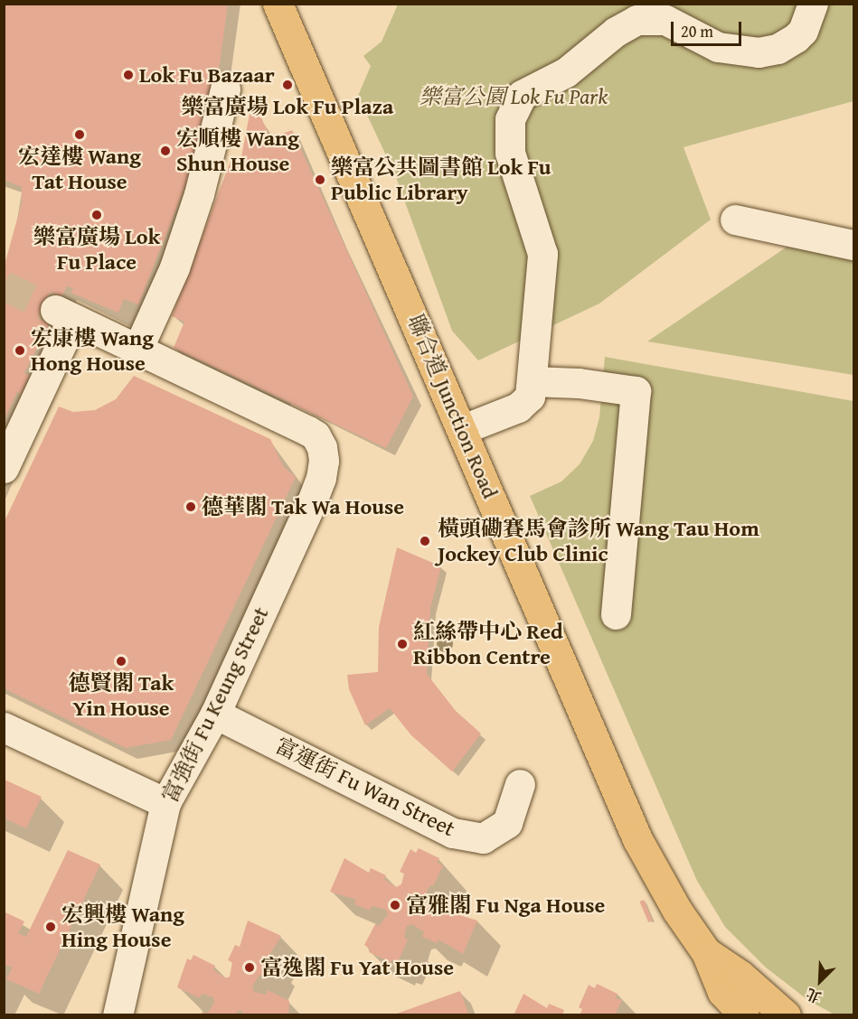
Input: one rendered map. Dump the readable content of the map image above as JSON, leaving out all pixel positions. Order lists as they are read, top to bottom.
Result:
{
  "streets": {
    "main road": ["聯合道 Junction Road"],
    "street": ["富強街 Fu Keung Street", "富運街 Fu Wan Street"]
  },
  "crossings": [
    ["富強街 Fu Keung Street", "富運街 Fu Wan Street"]
  ],
  "parks": ["樂富公園 Lok Fu Park"],
  "places": [
    "Lok Fu Bazaar",
    "樂富廣場 Lok Fu Plaza",
    "宏達樓 Wang Tat House",
    "宏順樓 Wang Shun House",
    "樂富公共圖書館 Lok Fu Public Library",
    "樂富廣場 Lok Fu Place",
    "宏康樓 Wang Hong House",
    "德華閣 Tak Wa House",
    "橫頭磡賽馬會診所 Wang Tau Hom Jockey Club Clinic",
    "紅絲帶中心 Red Ribbon Centre",
    "德賢閣 Tak Yin House",
    "富雅閣 Fu Nga House",
    "宏興樓 Wang Hing House",
    "富逸閣 Fu Yat House"
  ],
  "scale_bar": "20 m",
  "north": "bottom left"
}
